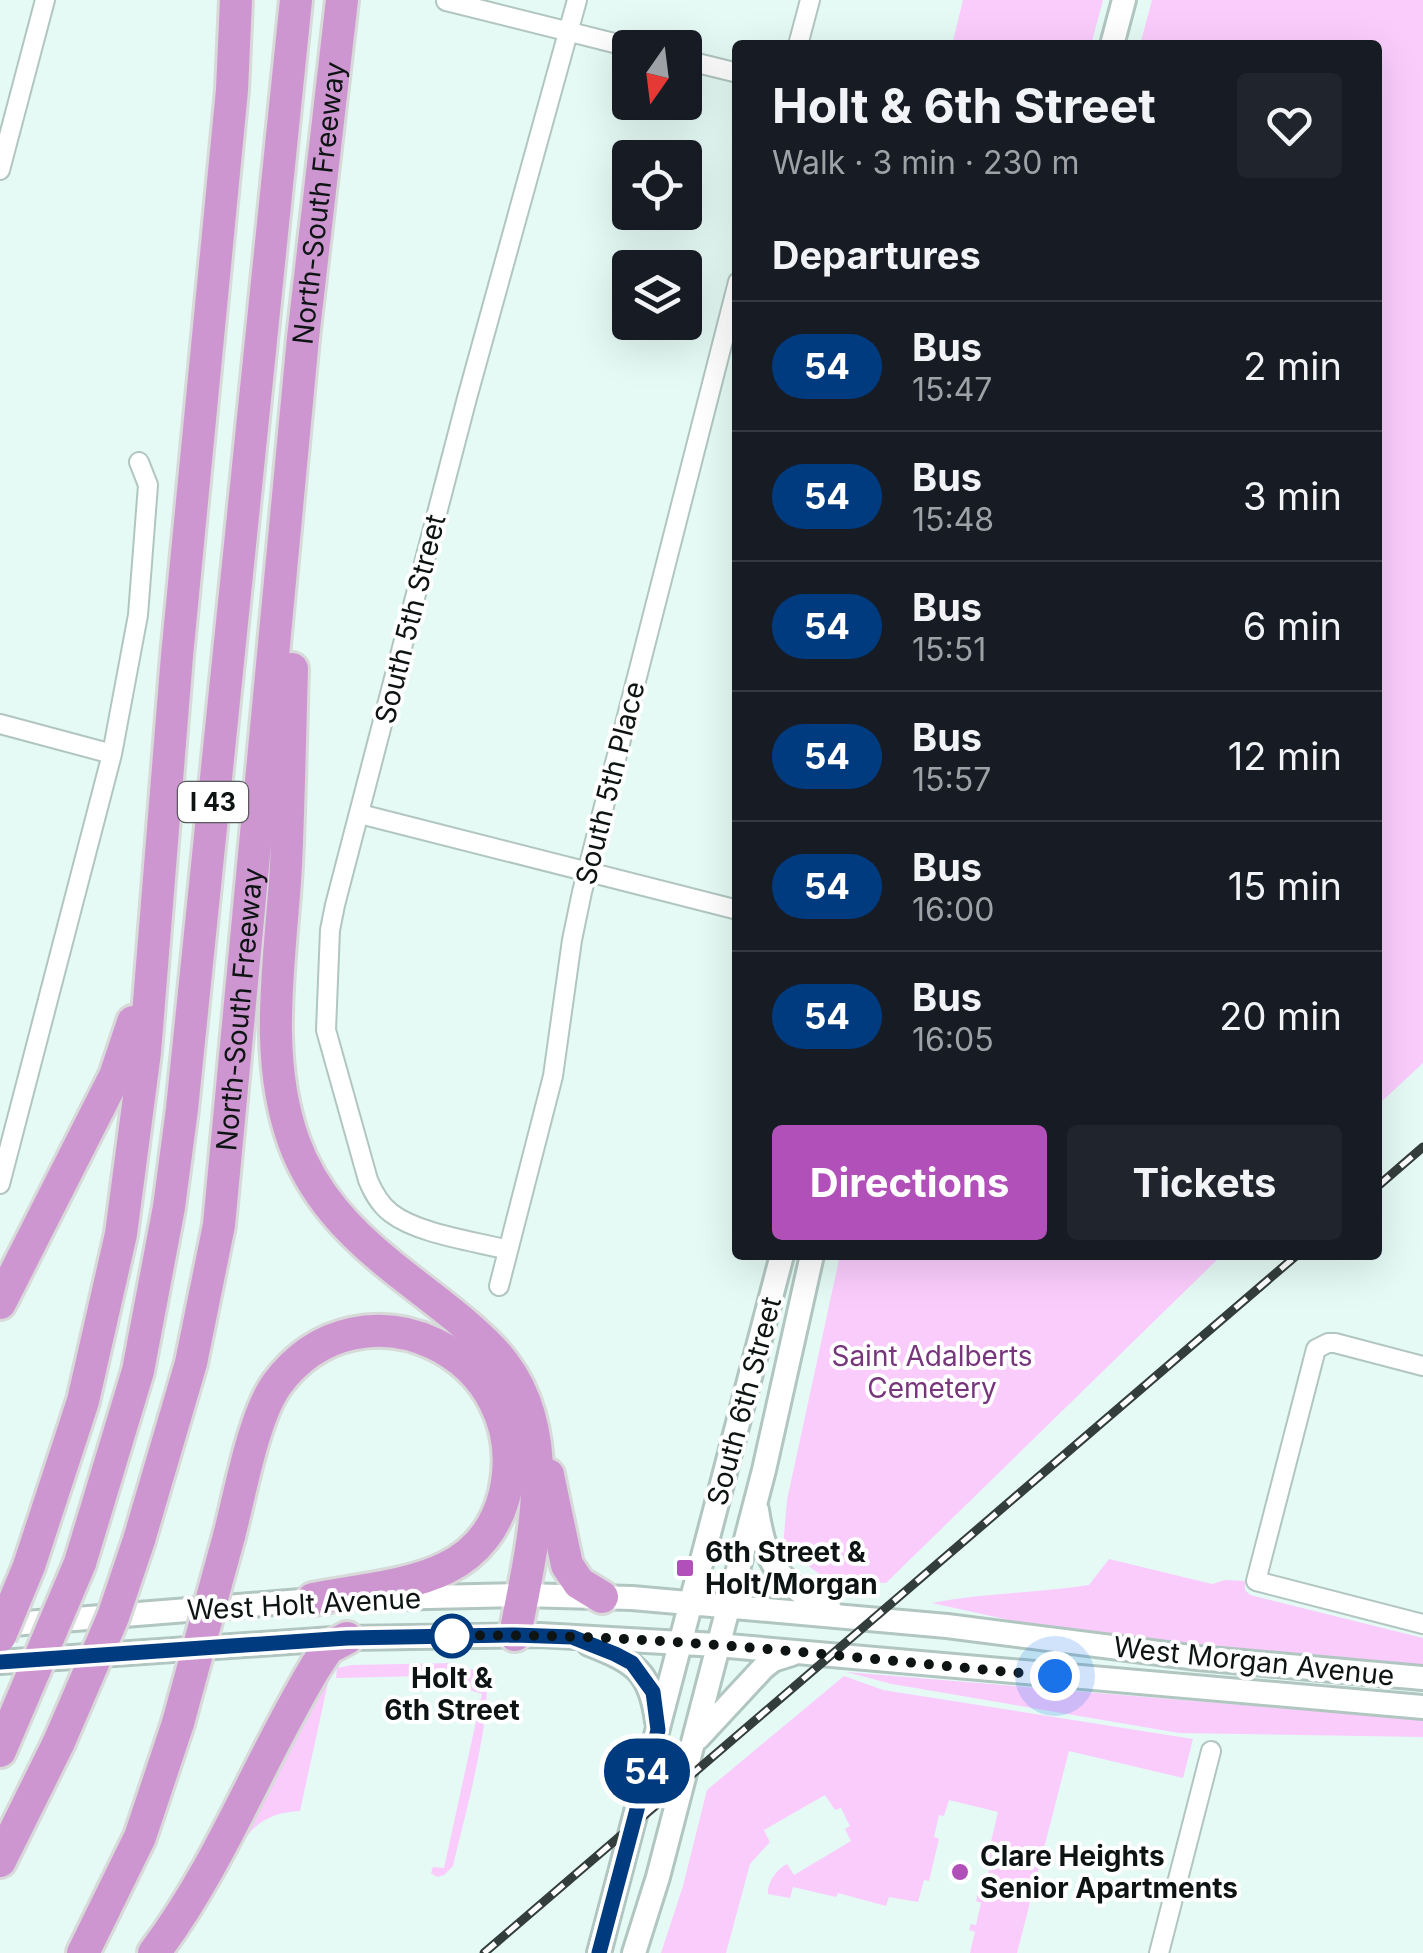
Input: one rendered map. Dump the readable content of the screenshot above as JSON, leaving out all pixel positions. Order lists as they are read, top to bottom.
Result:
{
  "streets": {
    "highway": ["North-South Freeway", "I 43"],
    "street": [
      "South 5th Street",
      "South 5th Place",
      "South 6th Street",
      "West Holt Avenue",
      "West Morgan Avenue"
    ]
  },
  "crossings": [
    ["South 5th Street", "South 5th Place"],
    ["South 6th Street", "West Holt Avenue"],
    ["South 6th Street", "West Morgan Avenue"],
    ["West Holt Avenue", "West Morgan Avenue"]
  ],
  "parks": ["Saint Adalberts Cemetery"],
  "places": {
    "transit": ["6th Street & Holt/Morgan"],
    "other": ["Holt & 6th Street", "Clare Heights Senior Apartments"]
  },
  "lines": ["bus line 54"],
  "north": "bottom",
  "page": {
    "on_map": "54",
    "heading": [
      ["Holt & 6th Street", "Walk · 3 min · 230 m"],
      "Departures"
    ],
    "list": [
      {
        "mark": "54",
        "name": "Bus",
        "note": "15:47",
        "value": "2 min"
      },
      {
        "mark": "54",
        "name": "Bus",
        "note": "15:48",
        "value": "3 min"
      },
      {
        "mark": "54",
        "name": "Bus",
        "note": "15:51",
        "value": "6 min"
      },
      {
        "mark": "54",
        "name": "Bus",
        "note": "15:57",
        "value": "12 min"
      },
      {
        "mark": "54",
        "name": "Bus",
        "note": "16:00",
        "value": "15 min"
      },
      {
        "mark": "54",
        "name": "Bus",
        "note": "16:05",
        "value": "20 min"
      }
    ],
    "buttons": ["Directions", "Tickets"]
  }
}
